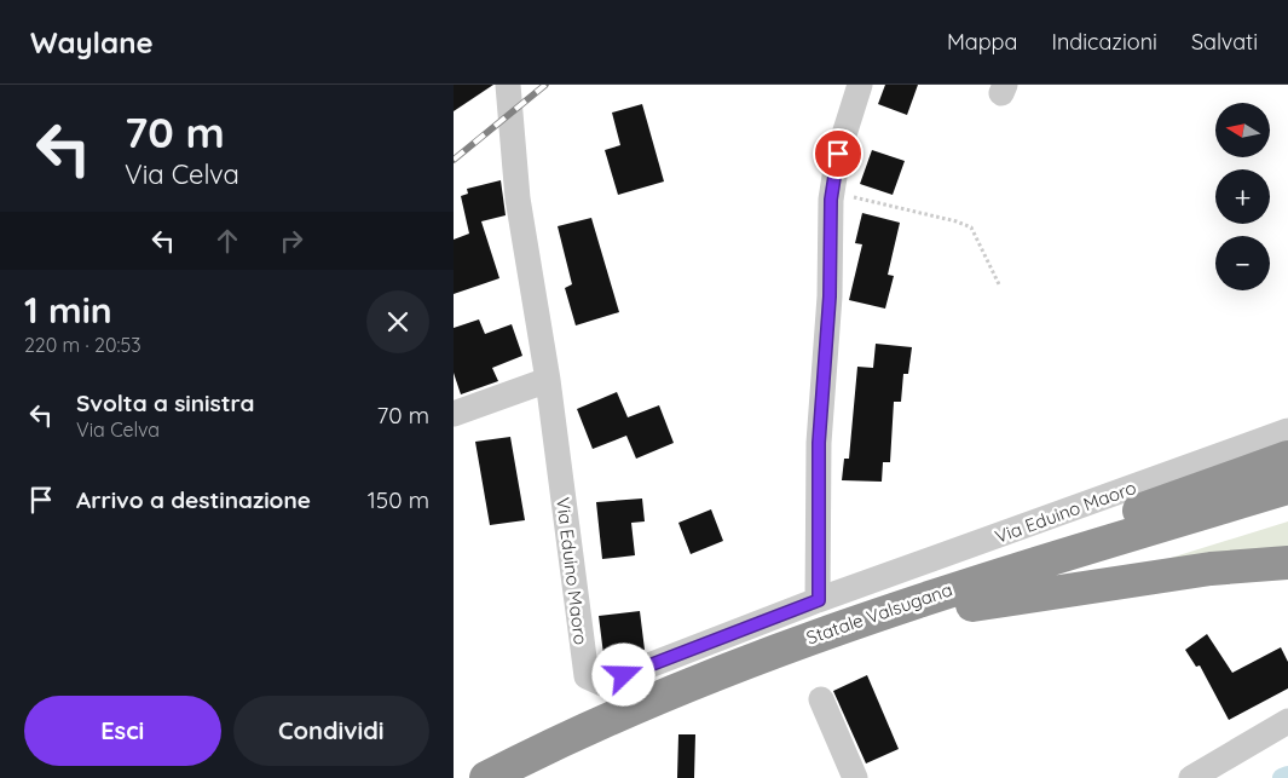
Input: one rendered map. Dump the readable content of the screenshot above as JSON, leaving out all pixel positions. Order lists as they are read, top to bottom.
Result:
{
  "streets": {
    "highway": ["Statale Valsugana"],
    "street": ["Via Eduino Maoro"]
  },
  "north": "left",
  "page": {
    "header": "Waylane",
    "nav": ["Mappa", "Indicazioni", "Salvati"],
    "turn": ["70 m", "Via Celva"],
    "map_buttons": ["+", "−"],
    "heading": ["1 min", "220 m · 20:53"],
    "list": [
      {
        "name": "Svolta a sinistra",
        "note": "Via Celva",
        "value": "70 m"
      },
      {
        "name": "Arrivo a destinazione",
        "value": "150 m"
      }
    ],
    "buttons": ["Esci", "Condividi"]
  }
}
